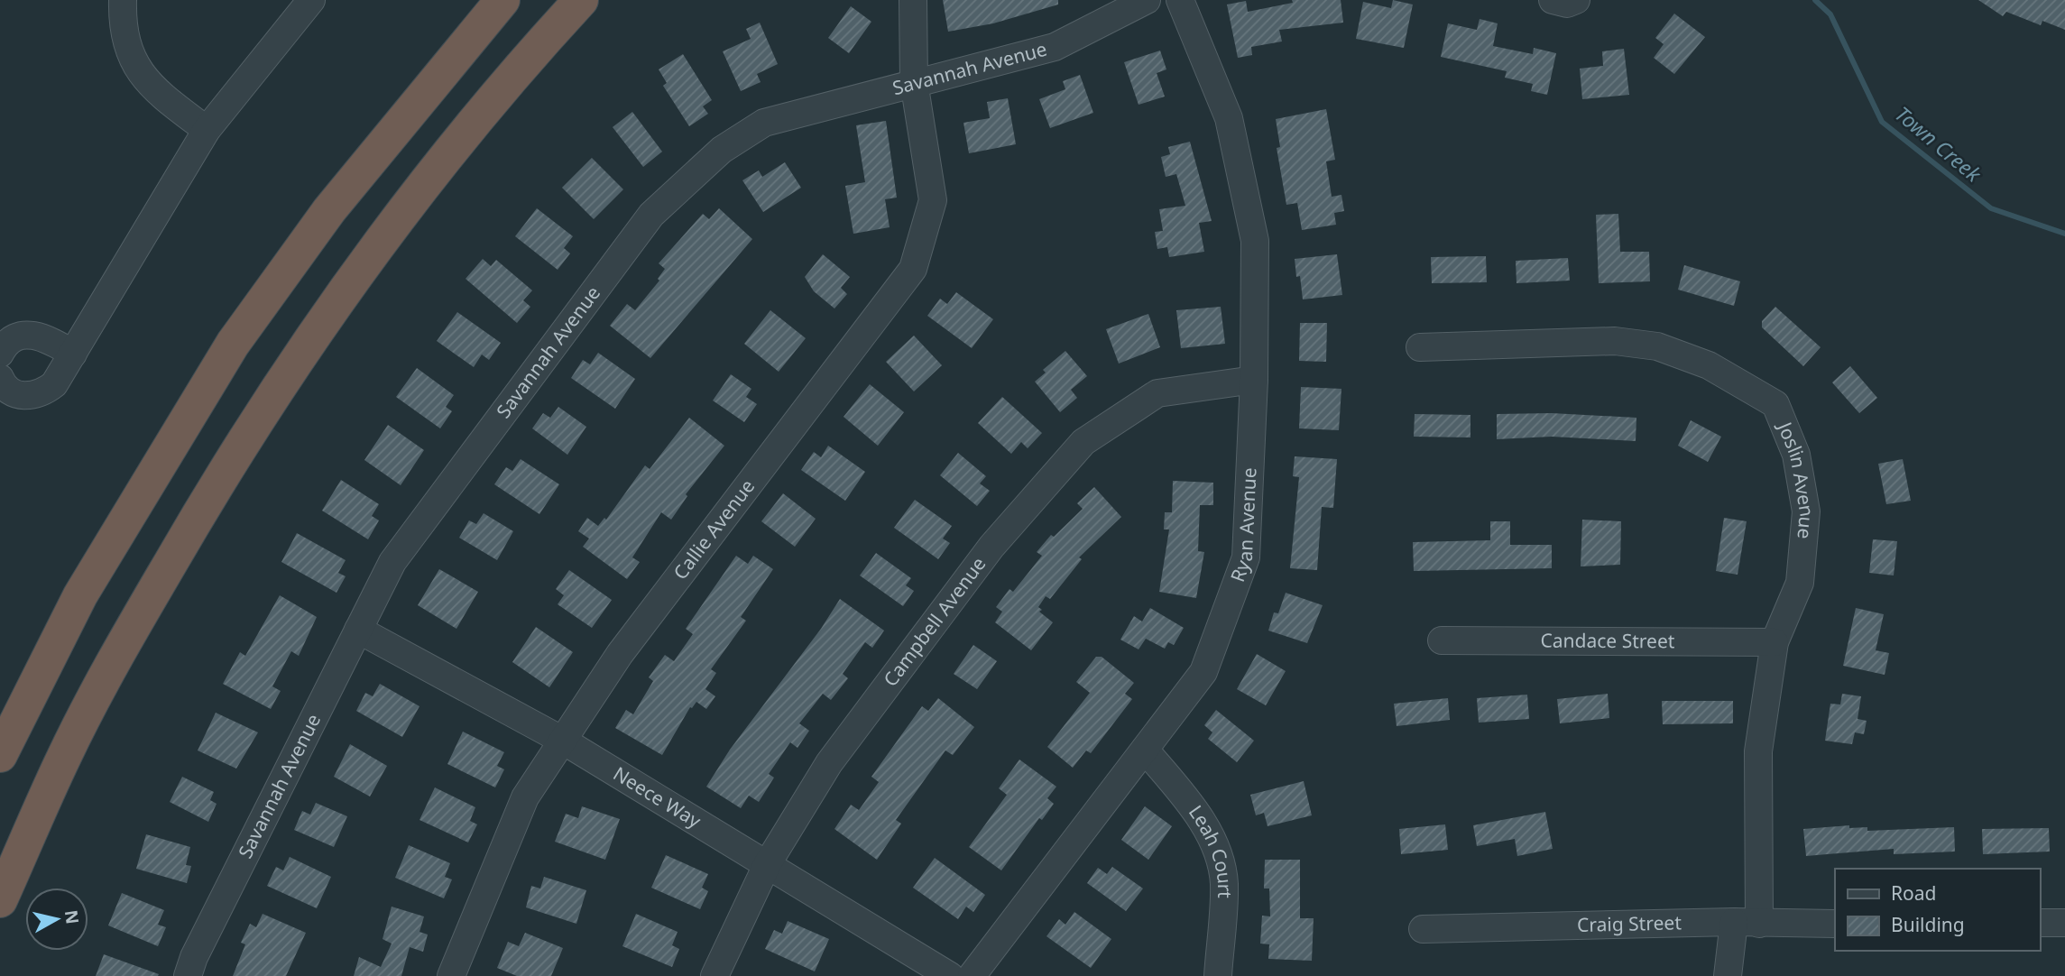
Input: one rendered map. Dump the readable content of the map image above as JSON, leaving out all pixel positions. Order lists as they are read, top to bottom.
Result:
{
  "streets": {
    "street": [
      "Savannah Avenue",
      "Joslin Avenue",
      "Ryan Avenue",
      "Callie Avenue",
      "Campbell Avenue",
      "Candace Street",
      "Neece Way",
      "Leah Court",
      "Craig Street"
    ]
  },
  "crossings": [
    ["Savannah Avenue", "Callie Avenue"],
    ["Savannah Avenue", "Neece Way"],
    ["Joslin Avenue", "Candace Street"],
    ["Joslin Avenue", "Craig Street"],
    ["Ryan Avenue", "Campbell Avenue"],
    ["Ryan Avenue", "Leah Court"],
    ["Callie Avenue", "Neece Way"],
    ["Campbell Avenue", "Neece Way"]
  ],
  "water": ["Town Creek"],
  "legend": ["Road", "Building"],
  "north": "right"
}
